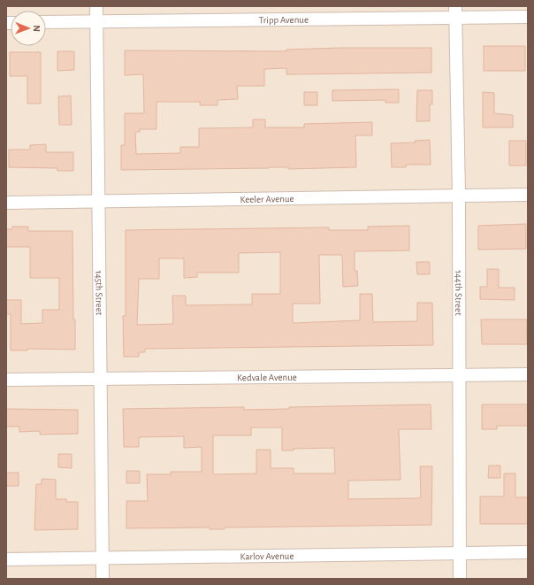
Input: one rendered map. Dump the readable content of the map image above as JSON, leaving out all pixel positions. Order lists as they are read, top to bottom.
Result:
{
  "streets": {
    "street": [
      "Tripp Avenue",
      "Keeler Avenue",
      "145th Street",
      "144th Street",
      "Kedvale Avenue",
      "Karlov Avenue"
    ]
  },
  "crossings": [
    ["Tripp Avenue", "145th Street"],
    ["Tripp Avenue", "144th Street"],
    ["Keeler Avenue", "145th Street"],
    ["Keeler Avenue", "144th Street"],
    ["145th Street", "Kedvale Avenue"],
    ["145th Street", "Karlov Avenue"],
    ["144th Street", "Kedvale Avenue"],
    ["144th Street", "Karlov Avenue"]
  ],
  "north": "right"
}
